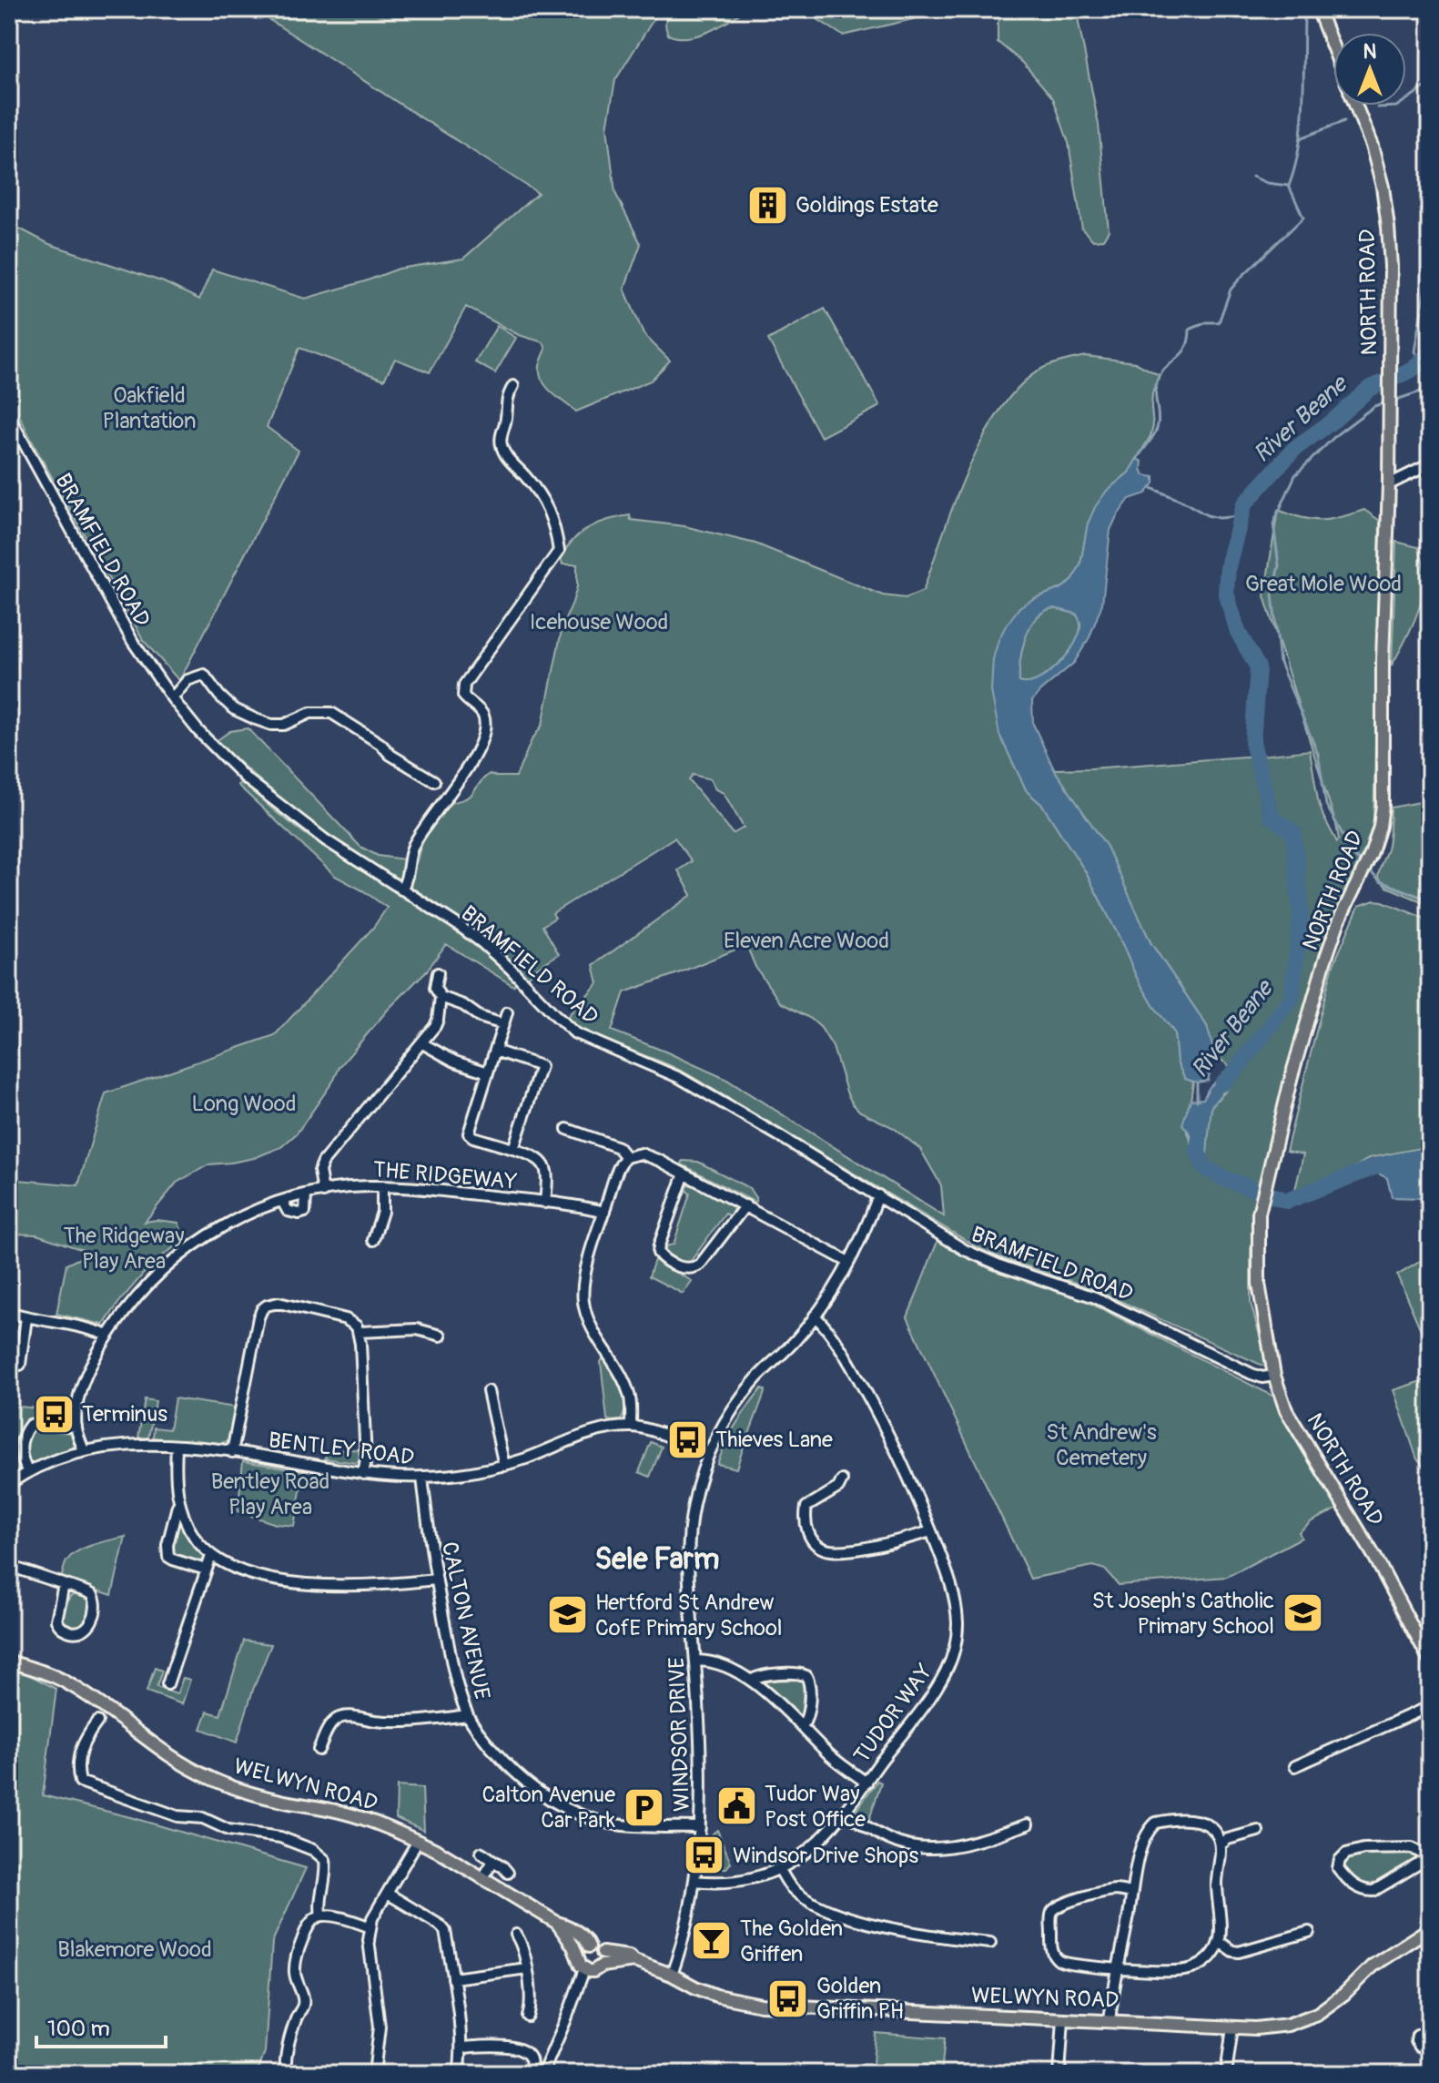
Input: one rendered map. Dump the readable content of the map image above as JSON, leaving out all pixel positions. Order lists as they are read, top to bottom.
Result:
{
  "streets": {
    "main road": ["NORTH ROAD", "WELWYN ROAD"],
    "street": [
      "BRAMFIELD ROAD",
      "THE RIDGEWAY",
      "BENTLEY ROAD",
      "CALTON AVENUE",
      "TUDOR WAY",
      "WINDSOR DRIVE"
    ]
  },
  "crossings": [
    ["NORTH ROAD", "BRAMFIELD ROAD"],
    ["BRAMFIELD ROAD", "WINDSOR DRIVE"],
    ["THE RIDGEWAY", "BENTLEY ROAD"],
    ["BENTLEY ROAD", "CALTON AVENUE"],
    ["BENTLEY ROAD", "WINDSOR DRIVE"],
    ["CALTON AVENUE", "WINDSOR DRIVE"],
    ["TUDOR WAY", "WINDSOR DRIVE"],
    ["WINDSOR DRIVE", "WELWYN ROAD"]
  ],
  "districts": ["Sele Farm"],
  "water": ["River Beane"],
  "parks": [
    "Oakfield Plantation",
    "Great Mole Wood",
    "Icehouse Wood",
    "Eleven Acre Wood",
    "Long Wood",
    "The Ridgeway Play Area",
    "St Andrew's Cemetery",
    "Bentley Road Play Area",
    "Blakemore Wood"
  ],
  "places": {
    "building": ["Goldings Estate"],
    "bus stop": [
      "Terminus",
      "Thieves Lane",
      "Windsor Drive Shops",
      "Golden Griffin PH"
    ],
    "school or university": ["St Joseph's Catholic Primary School", "Hertford St Andrew CofE Primary School"],
    "public building": ["Tudor Way Post Office"],
    "parking": ["Calton Avenue Car Park"],
    "bar": ["The Golden Griffen"]
  },
  "scale_bar": "100 m",
  "north": "top"
}
